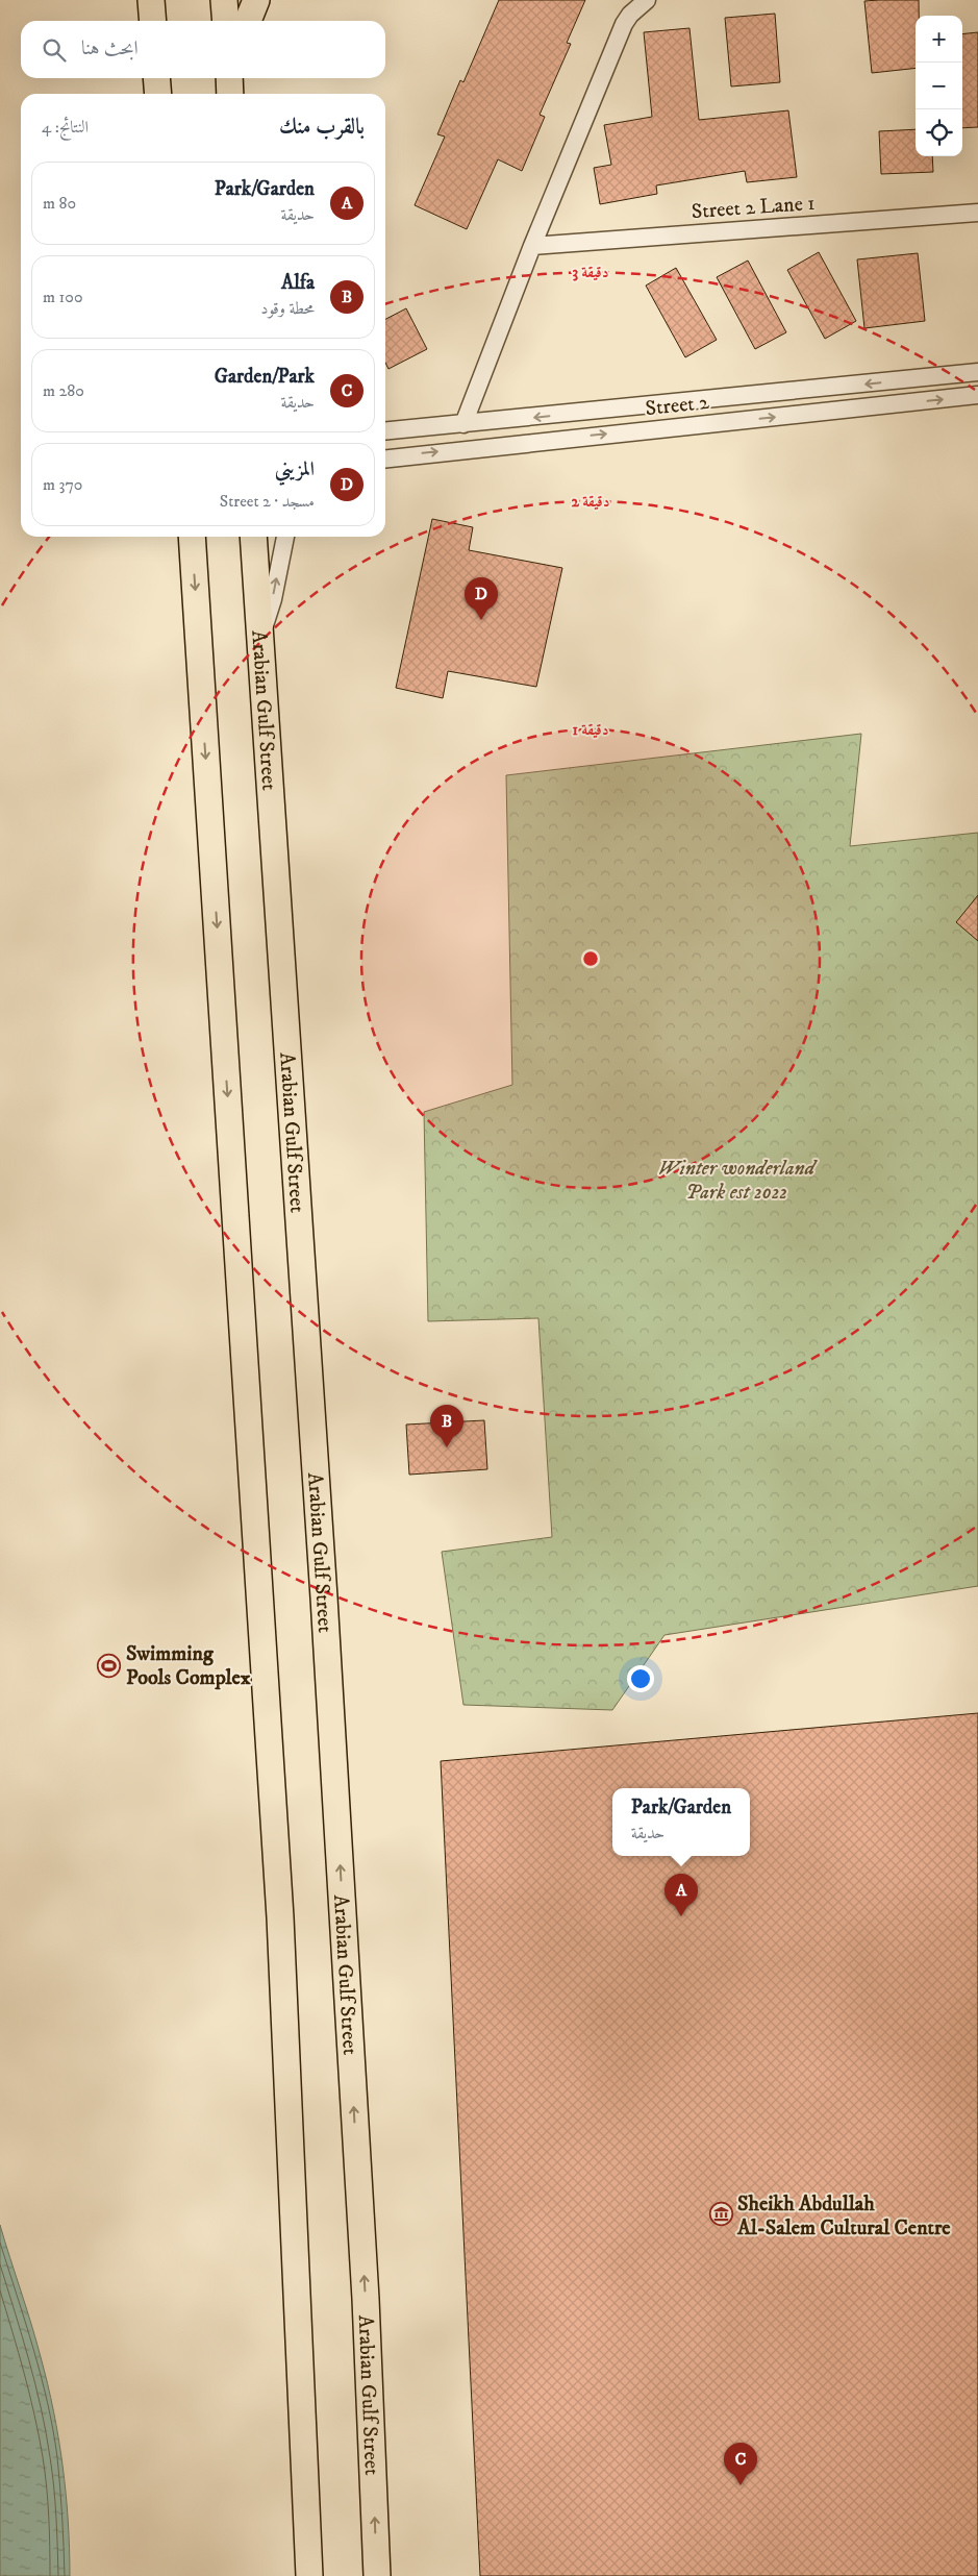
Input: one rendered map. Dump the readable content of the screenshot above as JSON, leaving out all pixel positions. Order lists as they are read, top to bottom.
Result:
{
  "streets": {
    "main road": ["Arabian Gulf Street"],
    "street": ["Street 2 Lane 1", "Street 2"]
  },
  "parks": ["Winter wonderland Park est 2022"],
  "places": {
    "sports": ["Swimming Pools Complex"],
    "museum": ["Sheikh Abdullah Al-Salem Cultural Centre"]
  },
  "page": {
    "map_buttons": ["+", "−"],
    "search": "ابحث هنا",
    "heading": ["بالقرب منك", "النتائج: 4"],
    "list": [
      {
        "mark": "A",
        "name": "Park/Garden",
        "note": "حديقة",
        "value": "80 m"
      },
      {
        "mark": "B",
        "name": "Alfa",
        "note": "محطة وقود",
        "value": "100 m"
      },
      {
        "mark": "C",
        "name": "Garden/Park",
        "note": "حديقة",
        "value": "280 m"
      },
      {
        "mark": "D",
        "name": "المزيني",
        "note": "مسجد · Street 2",
        "value": "370 m"
      }
    ],
    "pins": [
      "D",
      "B",
      "A",
      "C"
    ],
    "popup": ["Park/Garden", "حديقة"]
  },
  "rings": ["3 دقيقة", "2 دقيقة", "1 دقيقة"]
}
